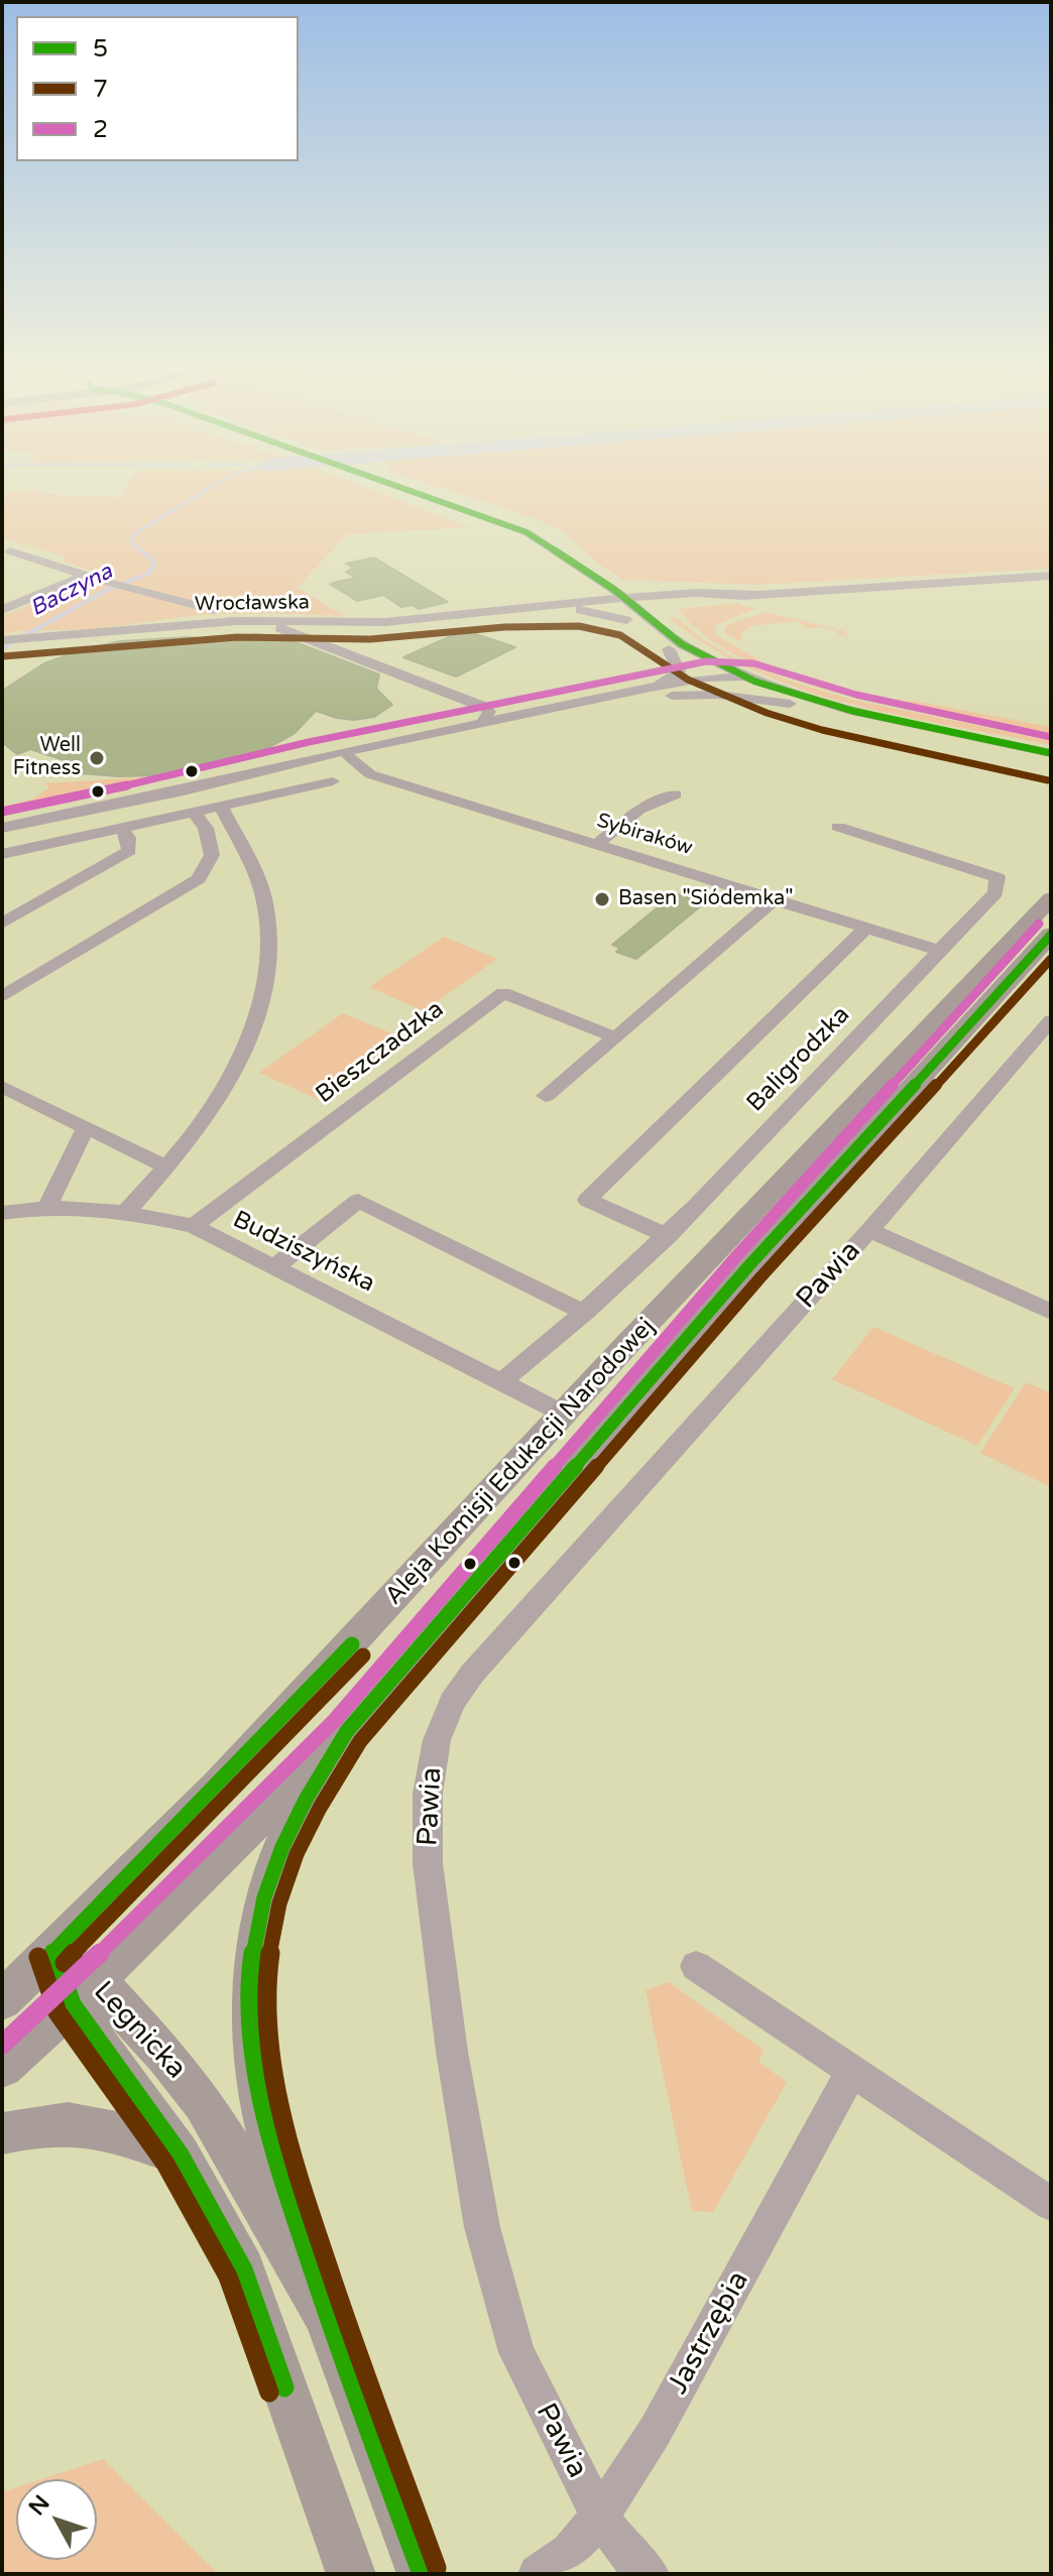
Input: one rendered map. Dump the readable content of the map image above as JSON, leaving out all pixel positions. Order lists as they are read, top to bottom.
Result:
{
  "streets": {
    "main road": ["Aleja Komisji Edukacji Narodowej", "Legnicka"],
    "street": [
      "Wrocławska",
      "Sybiraków",
      "Bieszczadzka",
      "Baligrodzka",
      "Budziszyńska",
      "Pawia",
      "Jastrzębia"
    ]
  },
  "crossings": [
    ["Sybiraków", "Baligrodzka"],
    ["Bieszczadzka", "Budziszyńska"],
    ["Baligrodzka", "Budziszyńska"],
    ["Budziszyńska", "Aleja Komisji Edukacji Narodowej"],
    ["Pawia", "Jastrzębia"],
    ["Aleja Komisji Edukacji Narodowej", "Legnicka"]
  ],
  "water": ["Baczyna"],
  "places": ["Well Fitness", "Basen \"Siódemka\""],
  "lines": ["transit line 5", "transit line 7", "transit line 2"],
  "legend": ["5", "7", "2"],
  "north": "top left"
}
